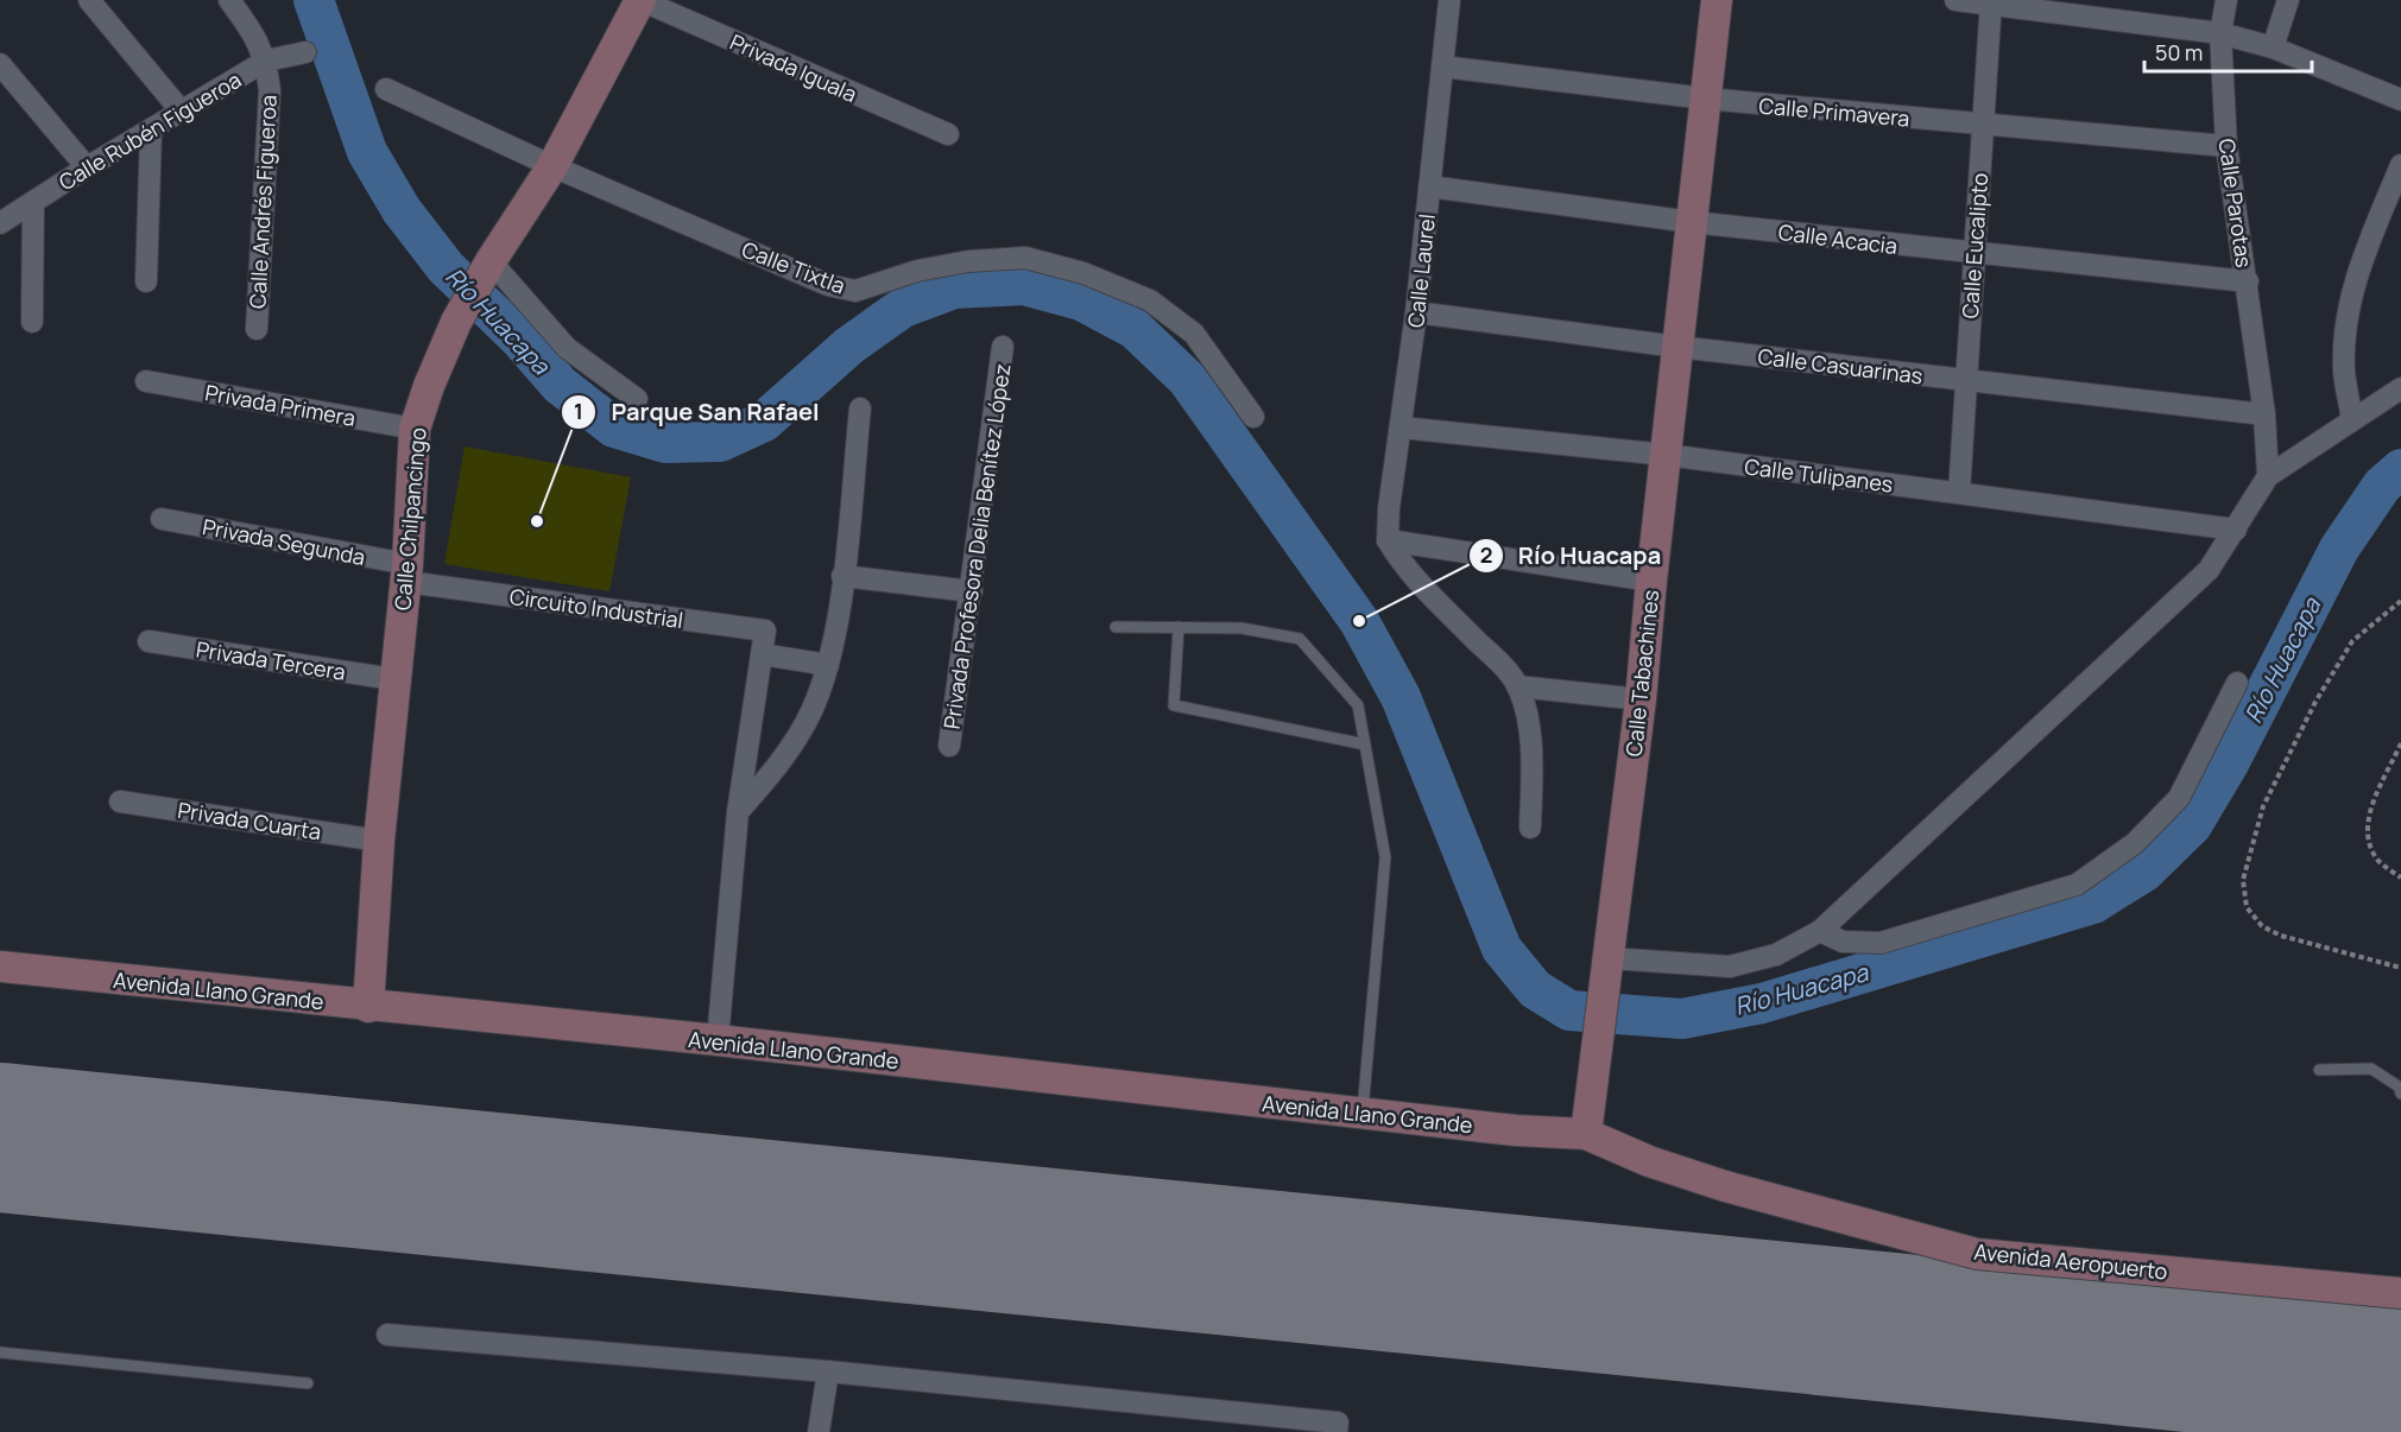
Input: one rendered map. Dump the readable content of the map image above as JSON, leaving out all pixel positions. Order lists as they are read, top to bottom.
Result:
{
  "streets": {
    "street": [
      "Privada Iguala",
      "Calle Primavera",
      "Calle Rubén Figueroa",
      "Calle Andrés Figueroa",
      "Calle Parotas",
      "Calle Acacia",
      "Calle Eucalipto",
      "Calle Tixtla",
      "Calle Laurel",
      "Calle Casuarinas",
      "Privada Primera",
      "Calle Tulipanes",
      "Calle Chilpancingo",
      "Privada Segunda",
      "Privada Profesora Delia Benítez López",
      "Circuito Industrial",
      "Privada Tercera",
      "Calle Tabachines",
      "Privada Cuarta",
      "Avenida Llano Grande",
      "Avenida Aeropuerto"
    ]
  },
  "crossings": [
    ["Privada Iguala", "Calle Chilpancingo"],
    ["Calle Primavera", "Calle Parotas"],
    ["Calle Primavera", "Calle Eucalipto"],
    ["Calle Primavera", "Calle Laurel"],
    ["Calle Primavera", "Calle Tabachines"],
    ["Calle Rubén Figueroa", "Calle Andrés Figueroa"],
    ["Calle Parotas", "Calle Acacia"],
    ["Calle Parotas", "Calle Casuarinas"],
    ["Calle Acacia", "Calle Eucalipto"],
    ["Calle Acacia", "Calle Laurel"],
    ["Calle Acacia", "Calle Tabachines"],
    ["Calle Eucalipto", "Calle Casuarinas"],
    ["Calle Eucalipto", "Calle Tulipanes"],
    ["Calle Tixtla", "Calle Chilpancingo"],
    ["Calle Laurel", "Calle Casuarinas"],
    ["Calle Laurel", "Calle Tulipanes"],
    ["Calle Casuarinas", "Calle Tabachines"],
    ["Privada Primera", "Calle Chilpancingo"],
    ["Calle Tulipanes", "Calle Tabachines"],
    ["Calle Chilpancingo", "Privada Segunda"],
    ["Calle Chilpancingo", "Circuito Industrial"],
    ["Calle Chilpancingo", "Privada Tercera"],
    ["Calle Chilpancingo", "Privada Cuarta"],
    ["Calle Chilpancingo", "Avenida Llano Grande"],
    ["Privada Segunda", "Circuito Industrial"],
    ["Circuito Industrial", "Avenida Llano Grande"],
    ["Calle Tabachines", "Avenida Llano Grande"],
    ["Calle Tabachines", "Avenida Aeropuerto"],
    ["Avenida Llano Grande", "Avenida Aeropuerto"]
  ],
  "water": ["Río Huacapa"],
  "places": ["Parque San Rafael", "Río Huacapa"],
  "scale_bar": "50 m"
}
